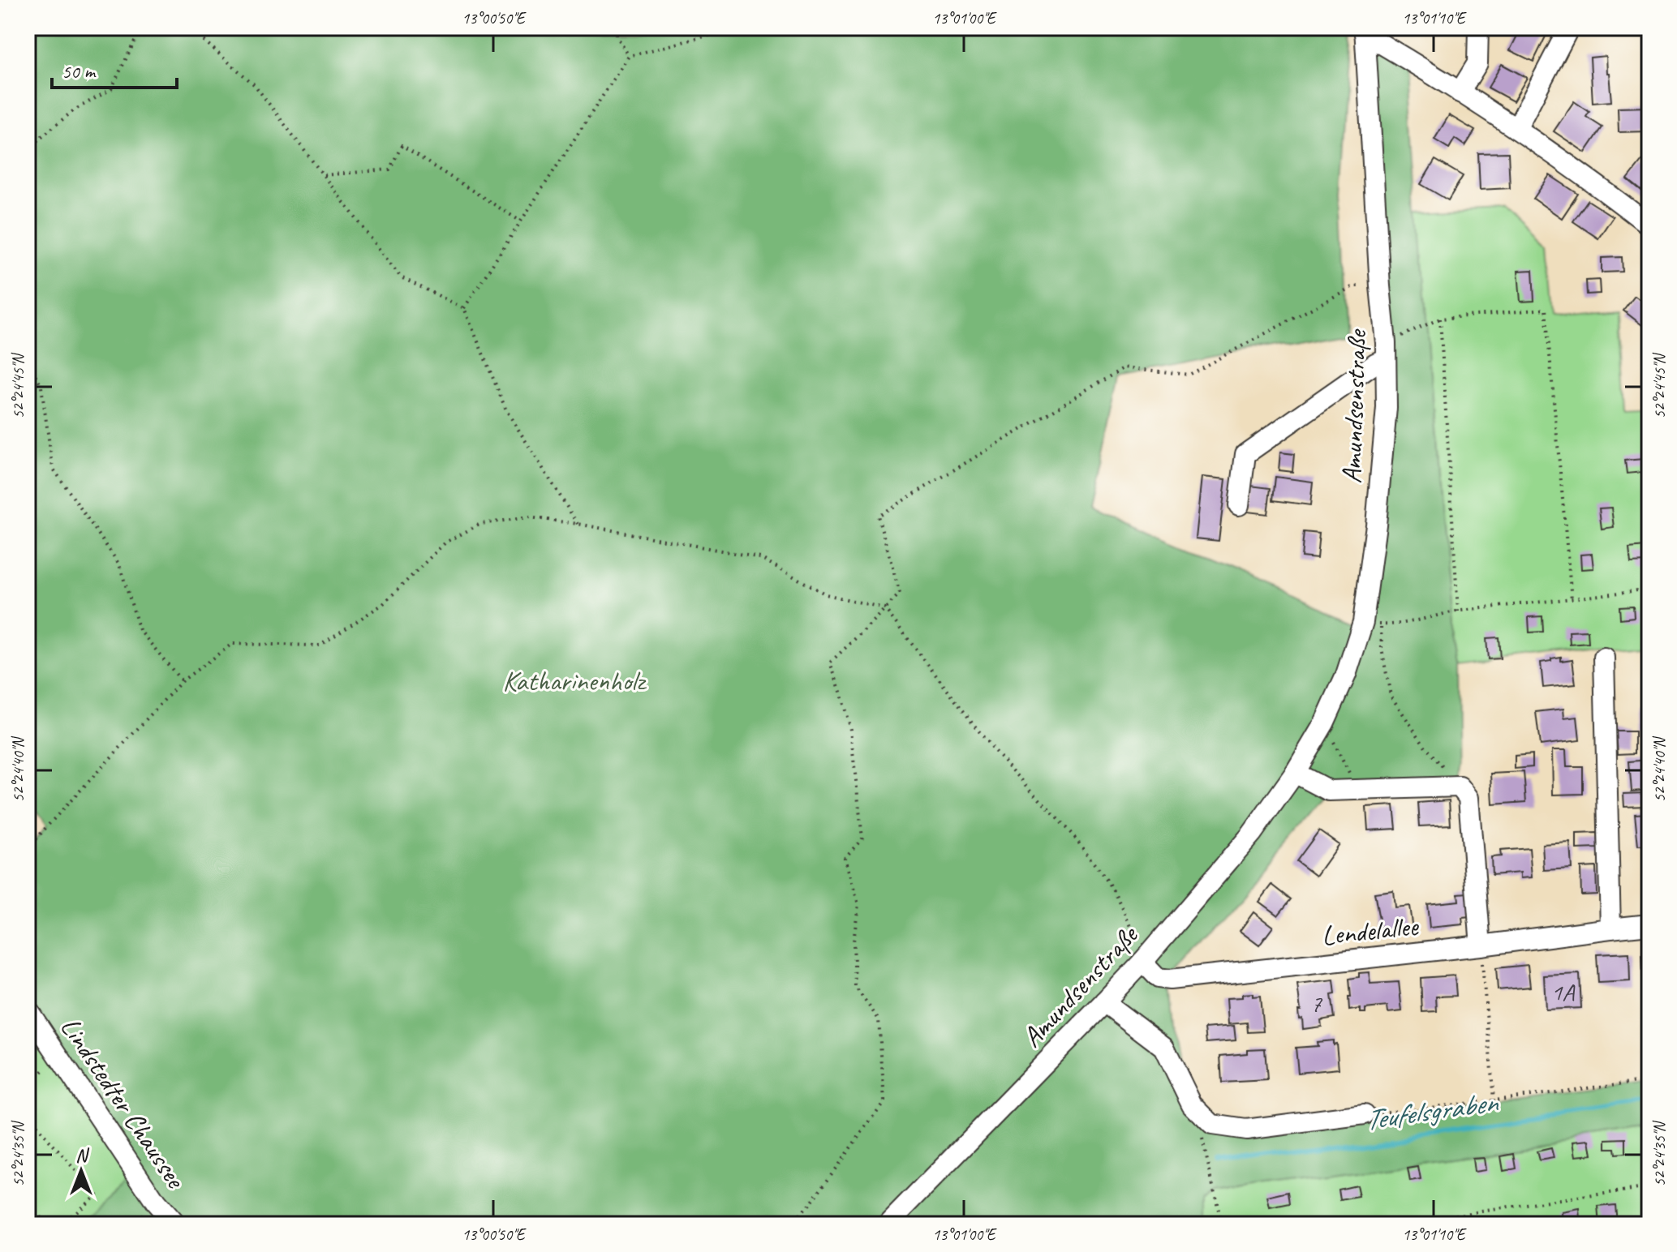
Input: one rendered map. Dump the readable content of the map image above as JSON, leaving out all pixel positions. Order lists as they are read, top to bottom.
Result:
{
  "streets": {
    "street": ["Amundsenstraße", "Lendelallee", "Lindstedter Chaussee"]
  },
  "crossings": [
    ["Amundsenstraße", "Lendelallee"]
  ],
  "water": ["Teufelsgraben"],
  "parks": ["Katharinenholz"],
  "house_numbers": ["1A", "7"],
  "scale_bar": "50 m",
  "north": "top",
  "coordinates": [
    "13°00'50\"E",
    "13°01'00\"E",
    "13°01'10\"E",
    "52°24'45\"N",
    "52°24'40\"N",
    "52°24'35\"N"
  ]
}
